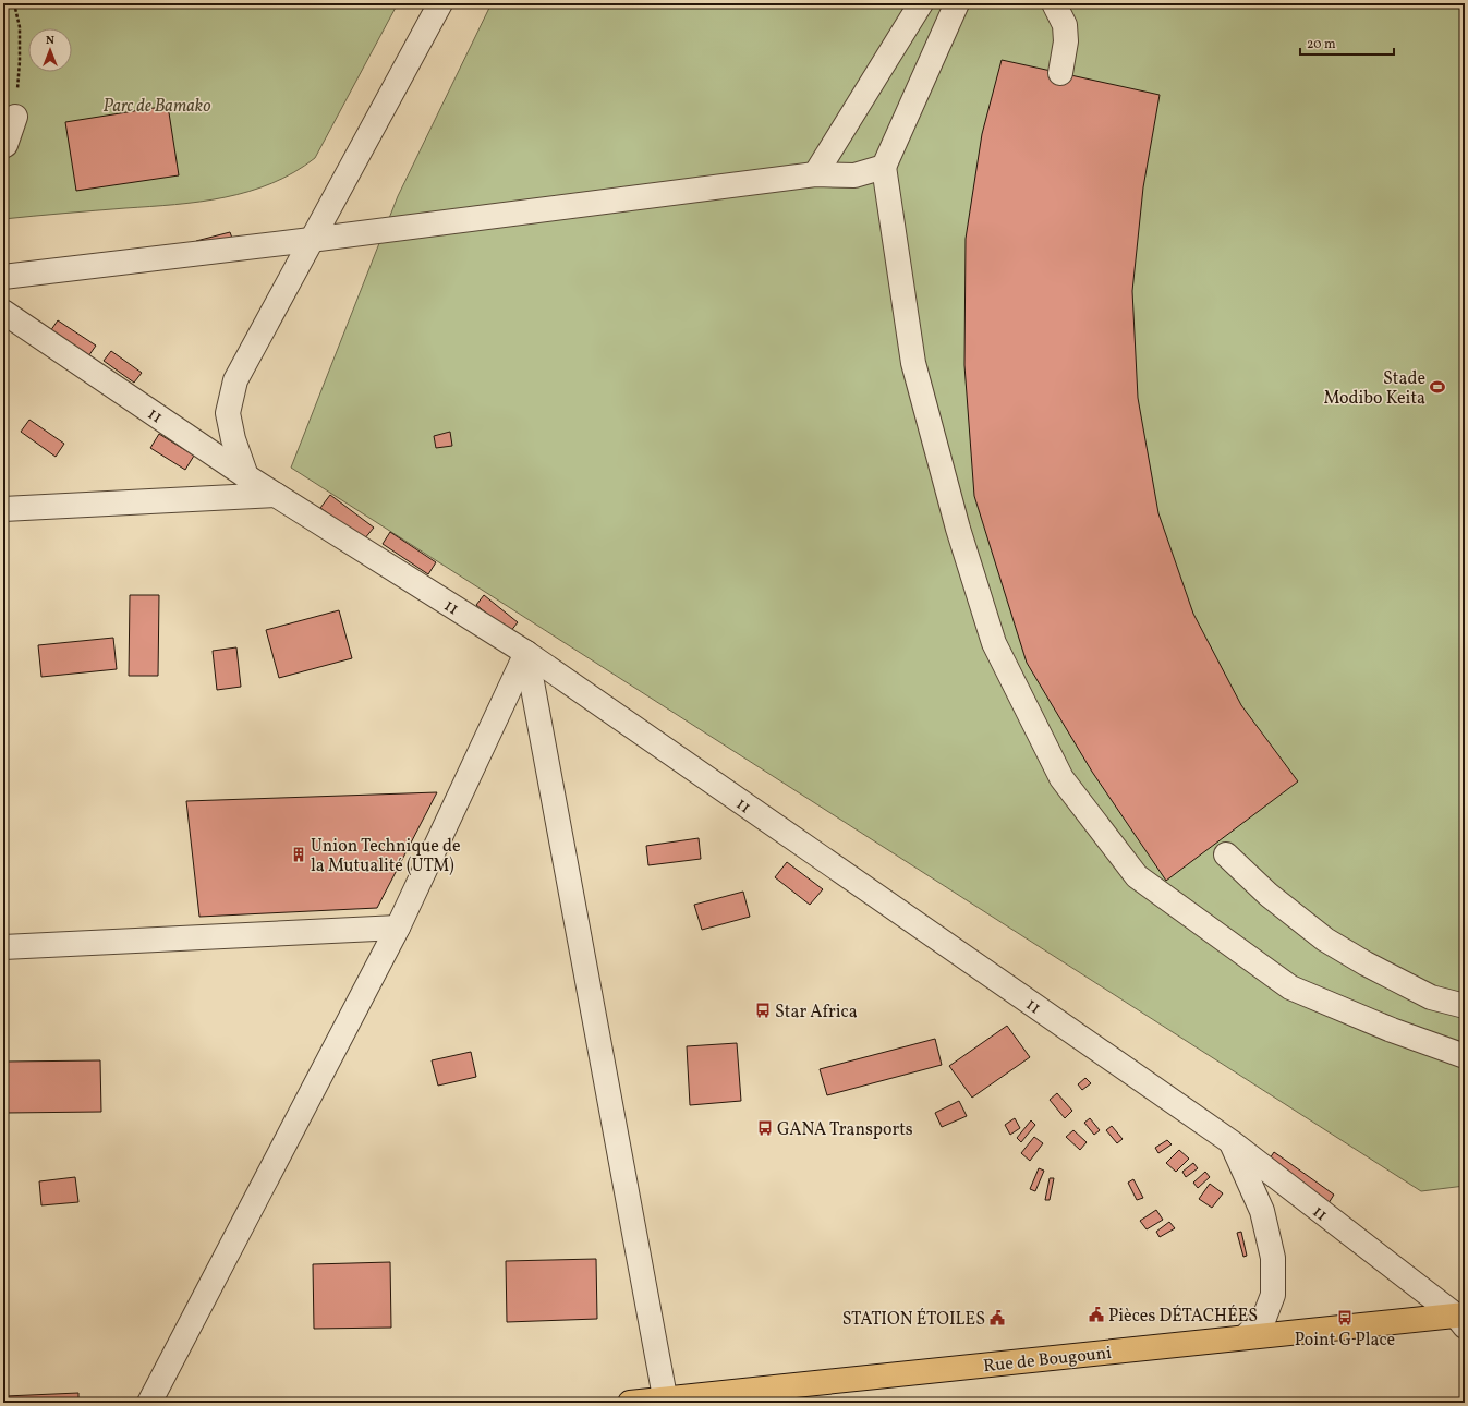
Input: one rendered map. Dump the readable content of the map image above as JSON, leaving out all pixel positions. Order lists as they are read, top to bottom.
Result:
{
  "streets": {
    "main road": ["Rue de Bougouni"],
    "street": ["11"]
  },
  "crossings": [
    ["11", "Rue de Bougouni"]
  ],
  "parks": ["Parc de Bamako"],
  "places": {
    "sports": ["Stade Modibo Keita"],
    "building": ["Union Technique de la Mutualité (UTM)"],
    "bus stop": ["Star Africa", "GANA Transports", "Point G Place"],
    "public building": ["Pièces DÉTACHÉES", "STATION ÉTOILES"]
  },
  "scale_bar": "20 m",
  "north": "top"
}
